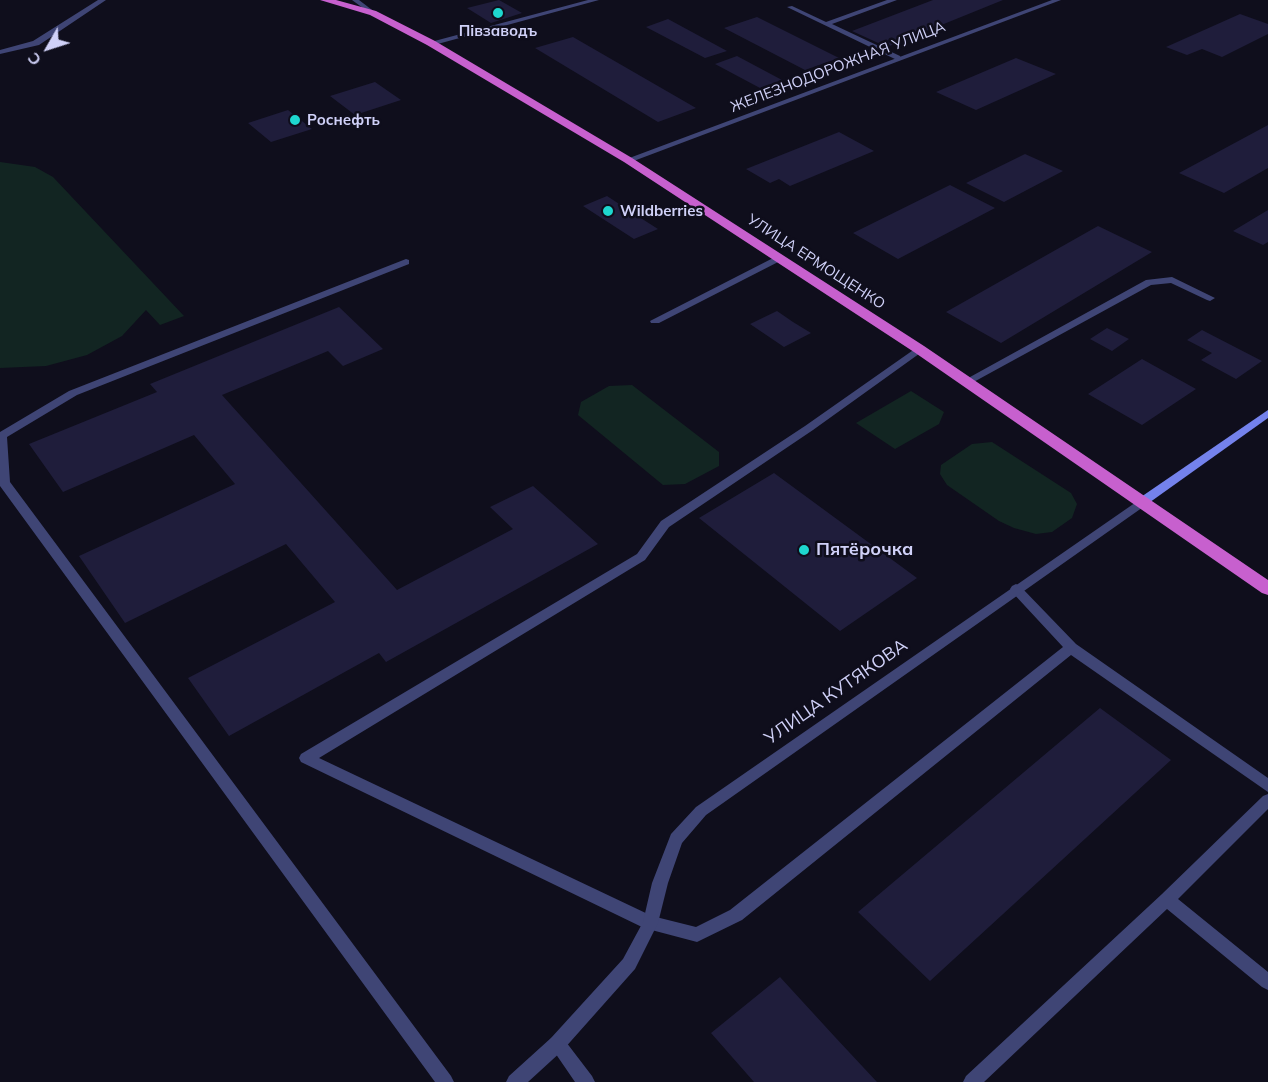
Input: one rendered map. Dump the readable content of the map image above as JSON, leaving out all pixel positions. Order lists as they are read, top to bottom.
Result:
{
  "streets": {
    "highway": ["УЛИЦА ЕРМОЩЕНКО"],
    "main road": ["УЛИЦА КУТЯКОВА"],
    "street": ["ЖЕЛЕЗНОДОРОЖНАЯ УЛИЦА"]
  },
  "crossings": [
    ["ЖЕЛЕЗНОДОРОЖНАЯ УЛИЦА", "УЛИЦА ЕРМОЩЕНКО"],
    ["УЛИЦА ЕРМОЩЕНКО", "УЛИЦА КУТЯКОВА"]
  ],
  "places": [
    "Пiвзаводъ",
    "Роснефть",
    "Wildberries",
    "Пятёрочка"
  ],
  "north": "bottom left"
}
